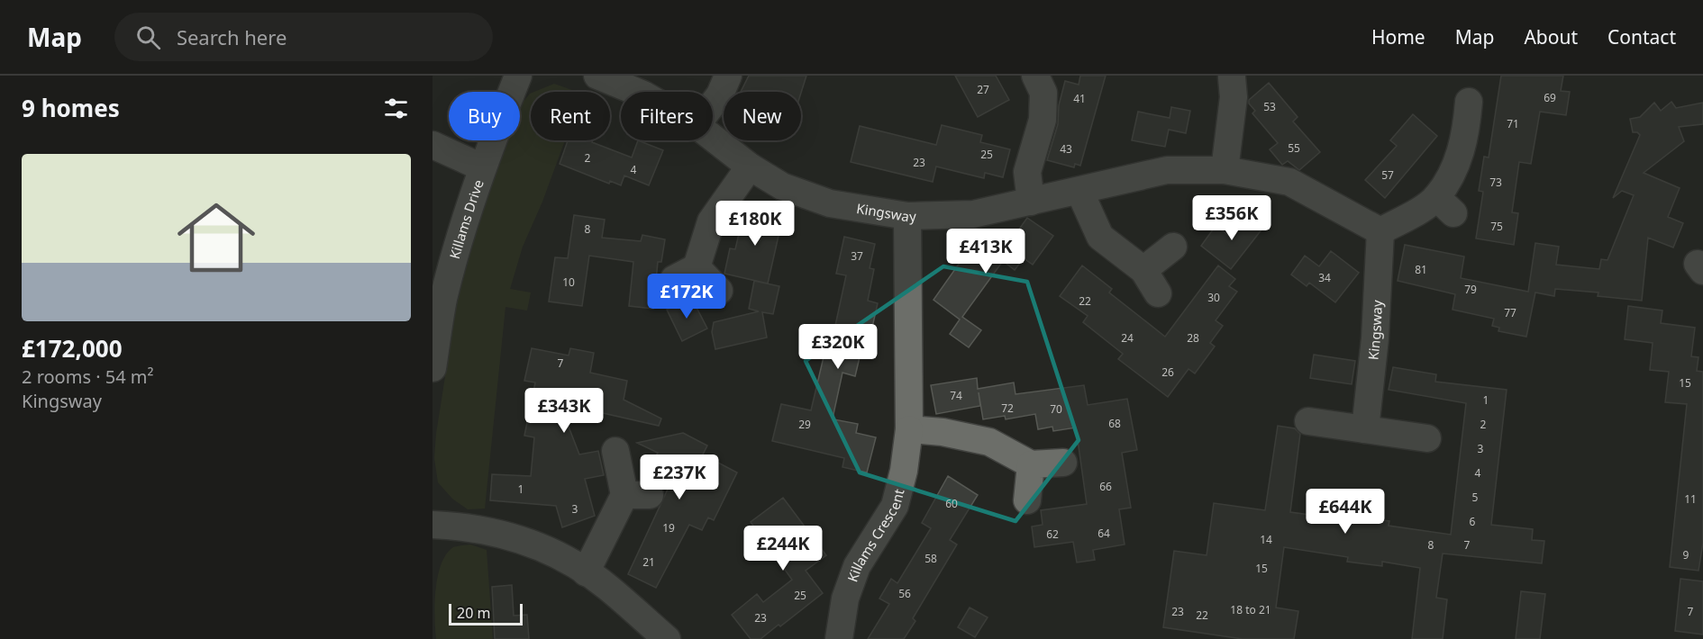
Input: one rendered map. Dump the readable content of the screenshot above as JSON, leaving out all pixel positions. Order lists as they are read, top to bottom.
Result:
{
  "streets": {
    "street": ["Kingsway", "Killams Drive", "Killams Crescent"]
  },
  "crossings": [
    ["Kingsway", "Killams Crescent"]
  ],
  "house_numbers": [
    "27",
    "69",
    "41",
    "53",
    "71",
    "55",
    "43",
    "25",
    "2",
    "23",
    "4",
    "57",
    "73",
    "75",
    "8",
    "37",
    "81",
    "34",
    "10",
    "79",
    "30",
    "22",
    "77",
    "24",
    "28",
    "7",
    "26",
    "15",
    "74",
    "1",
    "72",
    "70",
    "68",
    "29",
    "2",
    "3",
    "4",
    "66",
    "1",
    "5",
    "11",
    "60",
    "3",
    "6",
    "19",
    "64",
    "62",
    "14",
    "8",
    "7",
    "9",
    "58",
    "21",
    "15",
    "56",
    "25",
    "18 to 21",
    "23",
    "7",
    "22",
    "23"
  ],
  "scale_bar": "20 m",
  "page": {
    "header": "Map",
    "search": "Search here",
    "nav": [
      "Home",
      "Map",
      "About",
      "Contact"
    ],
    "heading": "9 homes",
    "chip": [
      "Buy",
      "Rent",
      "Filters",
      "New"
    ],
    "list": [
      {
        "name": "£172,000",
        "note": "2 rooms · 54 m² · Kingsway"
      }
    ],
    "price": [
      "£356K",
      "£180K",
      "£413K",
      "£172K",
      "£320K",
      "£343K",
      "£237K",
      "£644K",
      "£244K"
    ],
    "scale": "20 m"
  }
}
